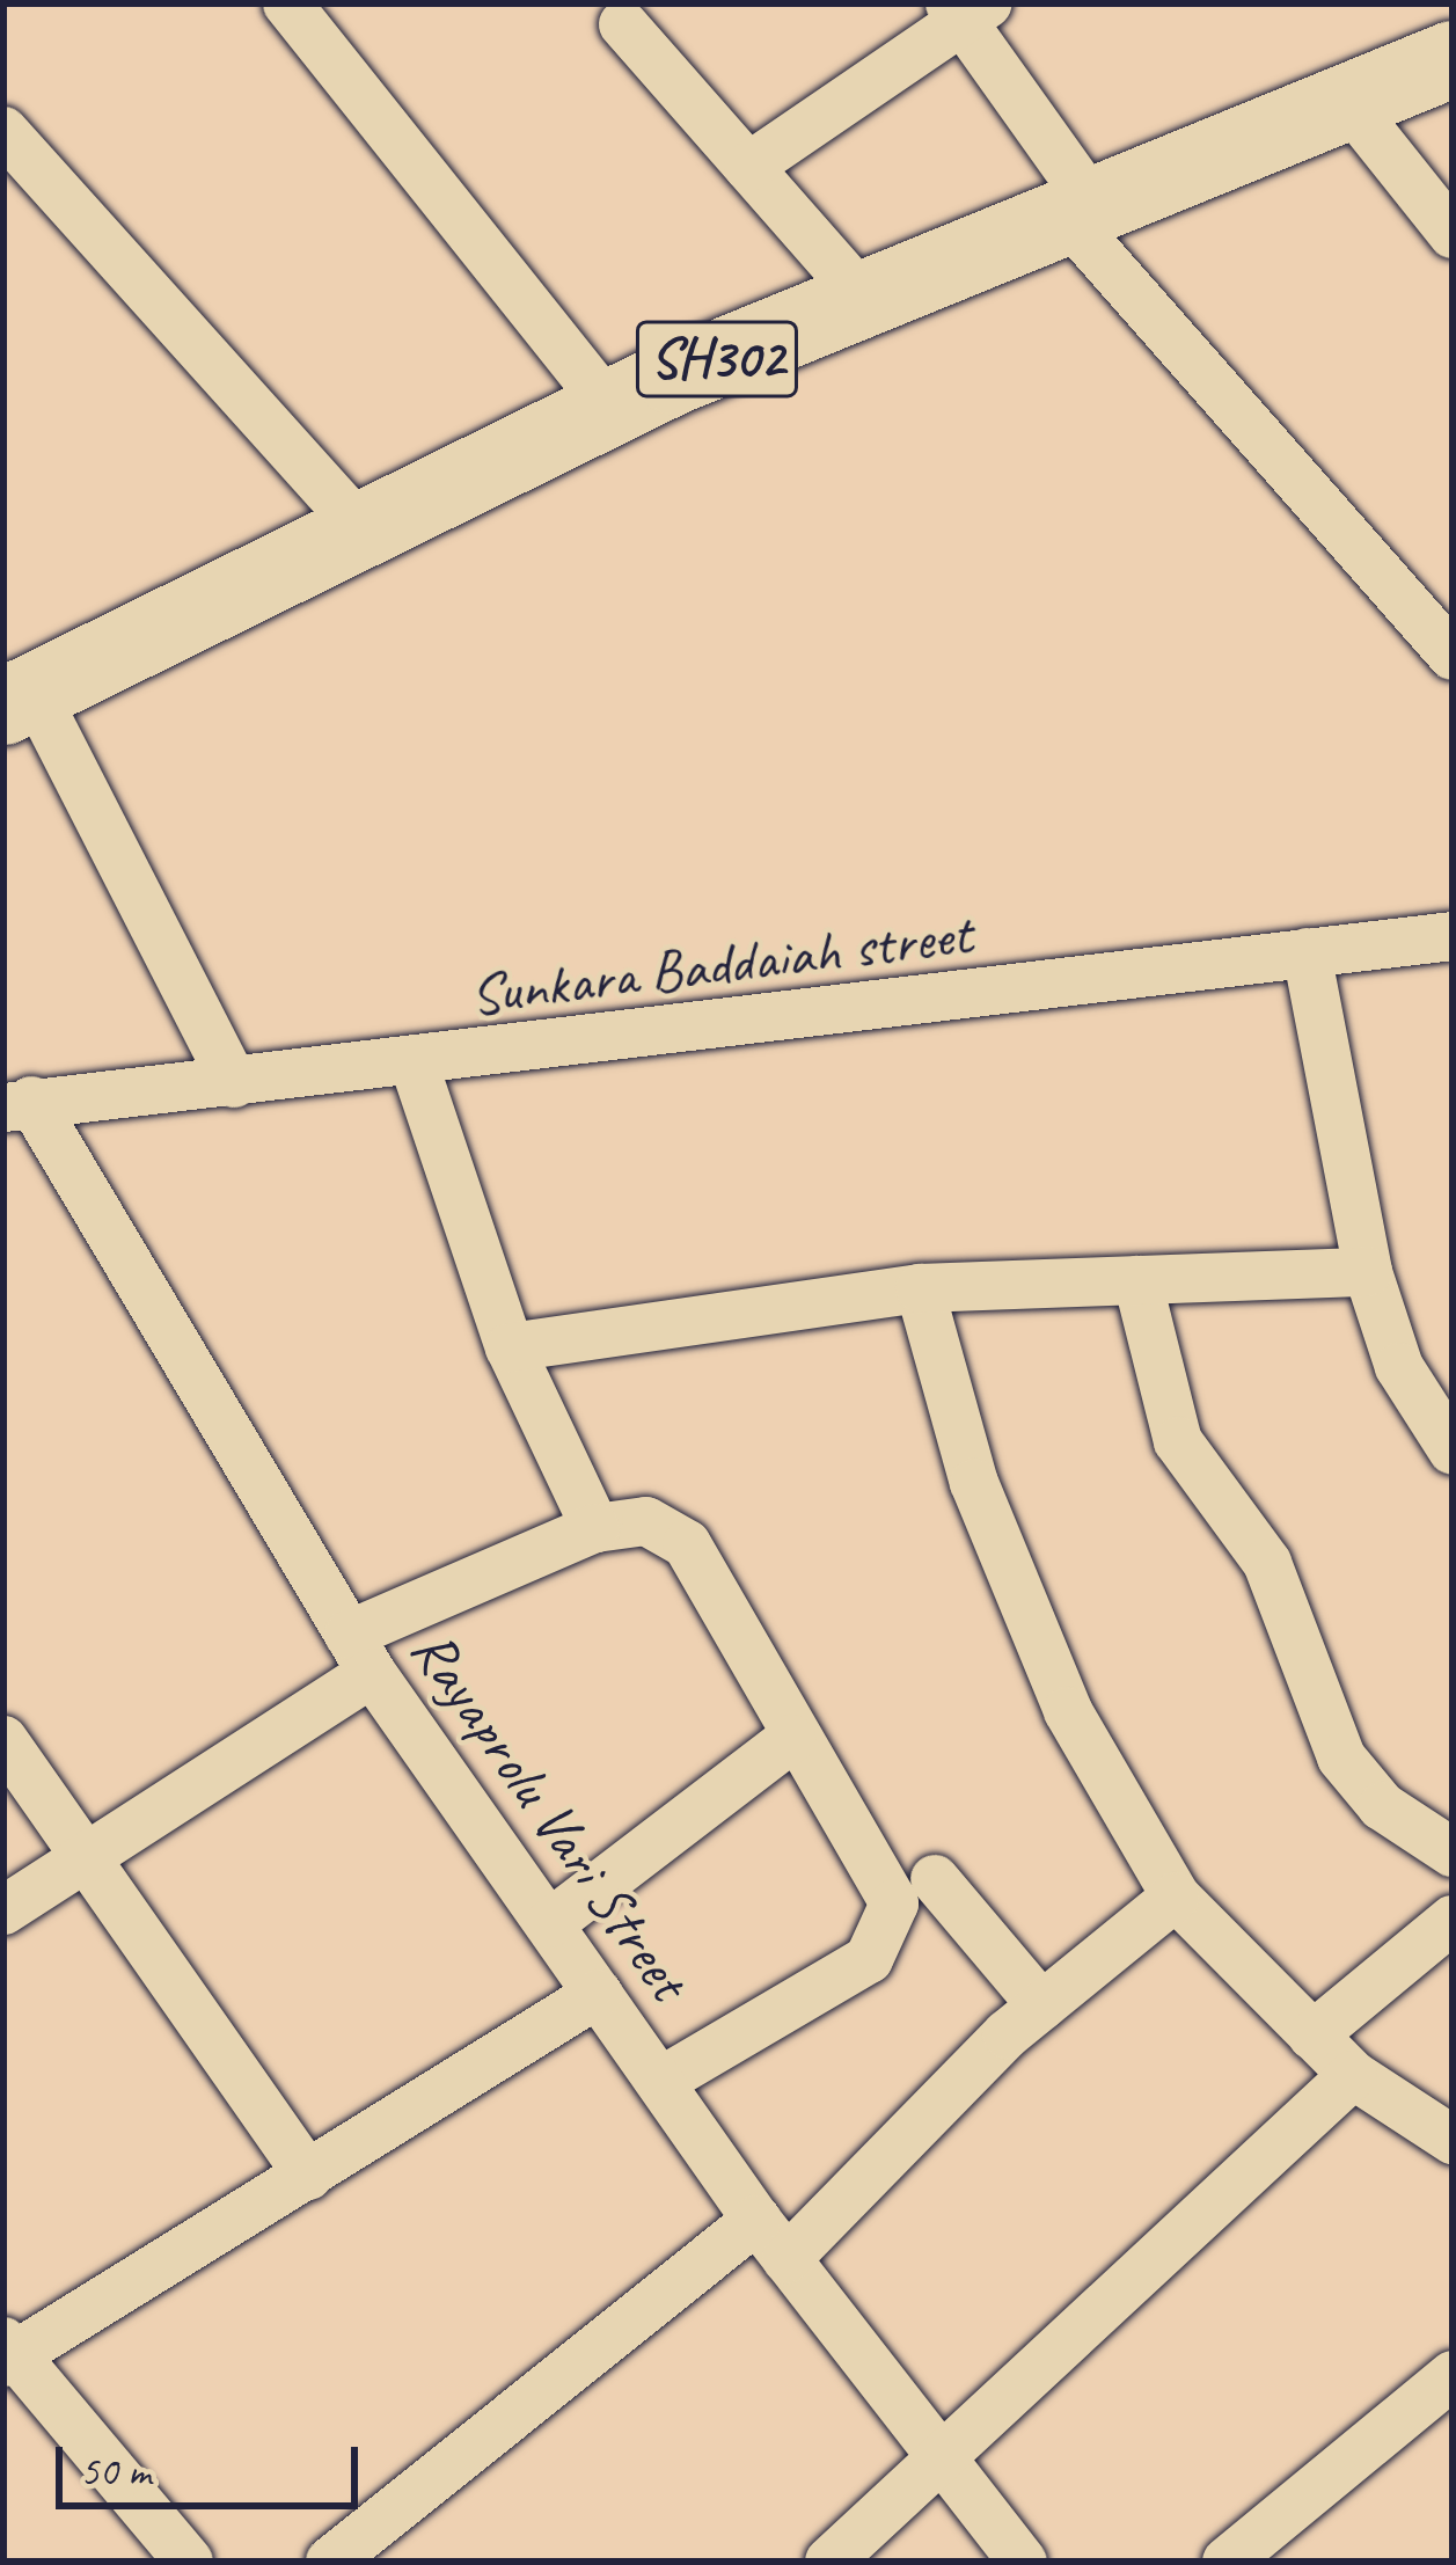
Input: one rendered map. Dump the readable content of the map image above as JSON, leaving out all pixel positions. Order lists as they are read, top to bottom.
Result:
{
  "streets": {
    "main road": ["SH302"],
    "street": ["Sunkara Baddaiah street", "Rayaprolu Vari Street"]
  },
  "crossings": [
    ["Sunkara Baddaiah street", "Rayaprolu Vari Street"]
  ],
  "scale_bar": "50 m"
}
